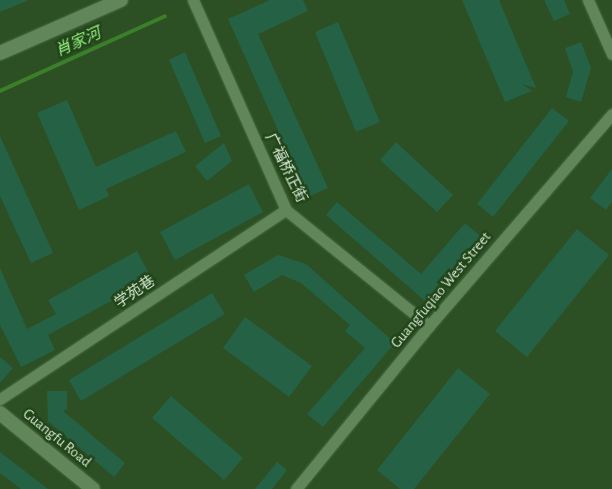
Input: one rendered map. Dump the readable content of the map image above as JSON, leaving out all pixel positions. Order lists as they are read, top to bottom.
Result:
{
  "streets": {
    "main road": ["Guangfu Road"],
    "street": ["广福桥正街", "Guangfuqiao West Street", "学苑巷"]
  },
  "crossings": [
    ["广福桥正街", "Guangfuqiao West Street"],
    ["广福桥正街", "学苑巷"]
  ],
  "water": ["肖家河"]
}
